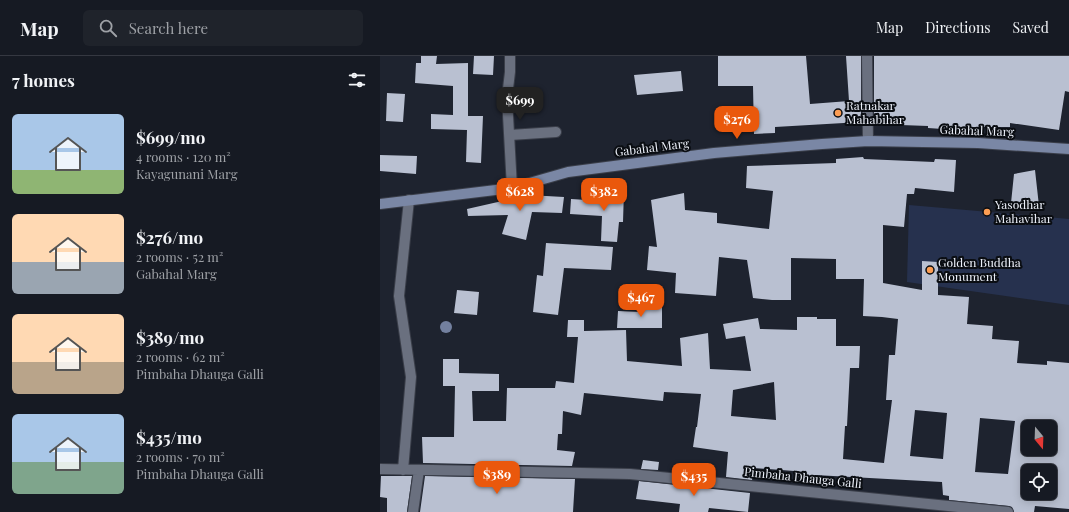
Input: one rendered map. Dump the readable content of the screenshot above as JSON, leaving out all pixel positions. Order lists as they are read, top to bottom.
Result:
{
  "streets": {
    "main road": ["Gabahal Marg"],
    "street": ["Pimbaha Dhauga Galli"]
  },
  "places": ["Ratnakar Mahabihar", "Yasodhar Mahavihar", "Golden Buddha Monument"],
  "north": "bottom",
  "page": {
    "header": "Map",
    "search": "Search here",
    "nav": ["Map", "Directions", "Saved"],
    "heading": "7 homes",
    "price": [
      "$699",
      "$276",
      "$628",
      "$382",
      "$467",
      "$389",
      "$435"
    ],
    "list": [
      {
        "name": "$699/mo",
        "note": "4 rooms · 120 m² · Kayagunani Marg"
      },
      {
        "name": "$276/mo",
        "note": "2 rooms · 52 m² · Gabahal Marg"
      },
      {
        "name": "$389/mo",
        "note": "2 rooms · 62 m² · Pimbaha Dhauga Galli"
      },
      {
        "name": "$435/mo",
        "note": "2 rooms · 70 m² · Pimbaha Dhauga Galli"
      }
    ]
  }
}
